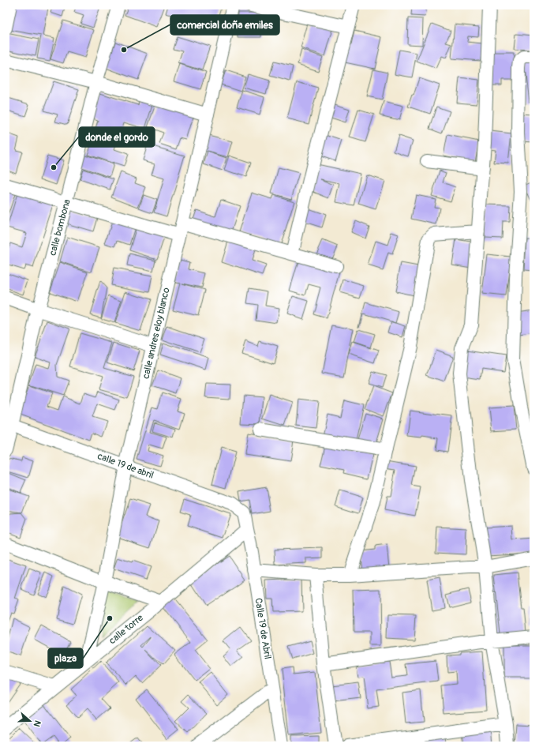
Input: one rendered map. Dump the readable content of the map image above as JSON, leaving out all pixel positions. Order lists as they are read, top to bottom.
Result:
{
  "streets": {
    "street": [
      "calle bombona",
      "calle andres eloy blanco",
      "calle 19 de abril",
      "Calle 19 de Abril",
      "calle torre"
    ]
  },
  "crossings": [
    ["calle bombona", "calle 19 de abril"],
    ["calle andres eloy blanco", "calle 19 de abril"],
    ["calle andres eloy blanco", "calle torre"],
    ["calle 19 de abril", "Calle 19 de Abril"],
    ["Calle 19 de Abril", "calle torre"]
  ],
  "places": ["comercial doña emiles", "donde el gordo", "plaza"],
  "north": "right"
}
